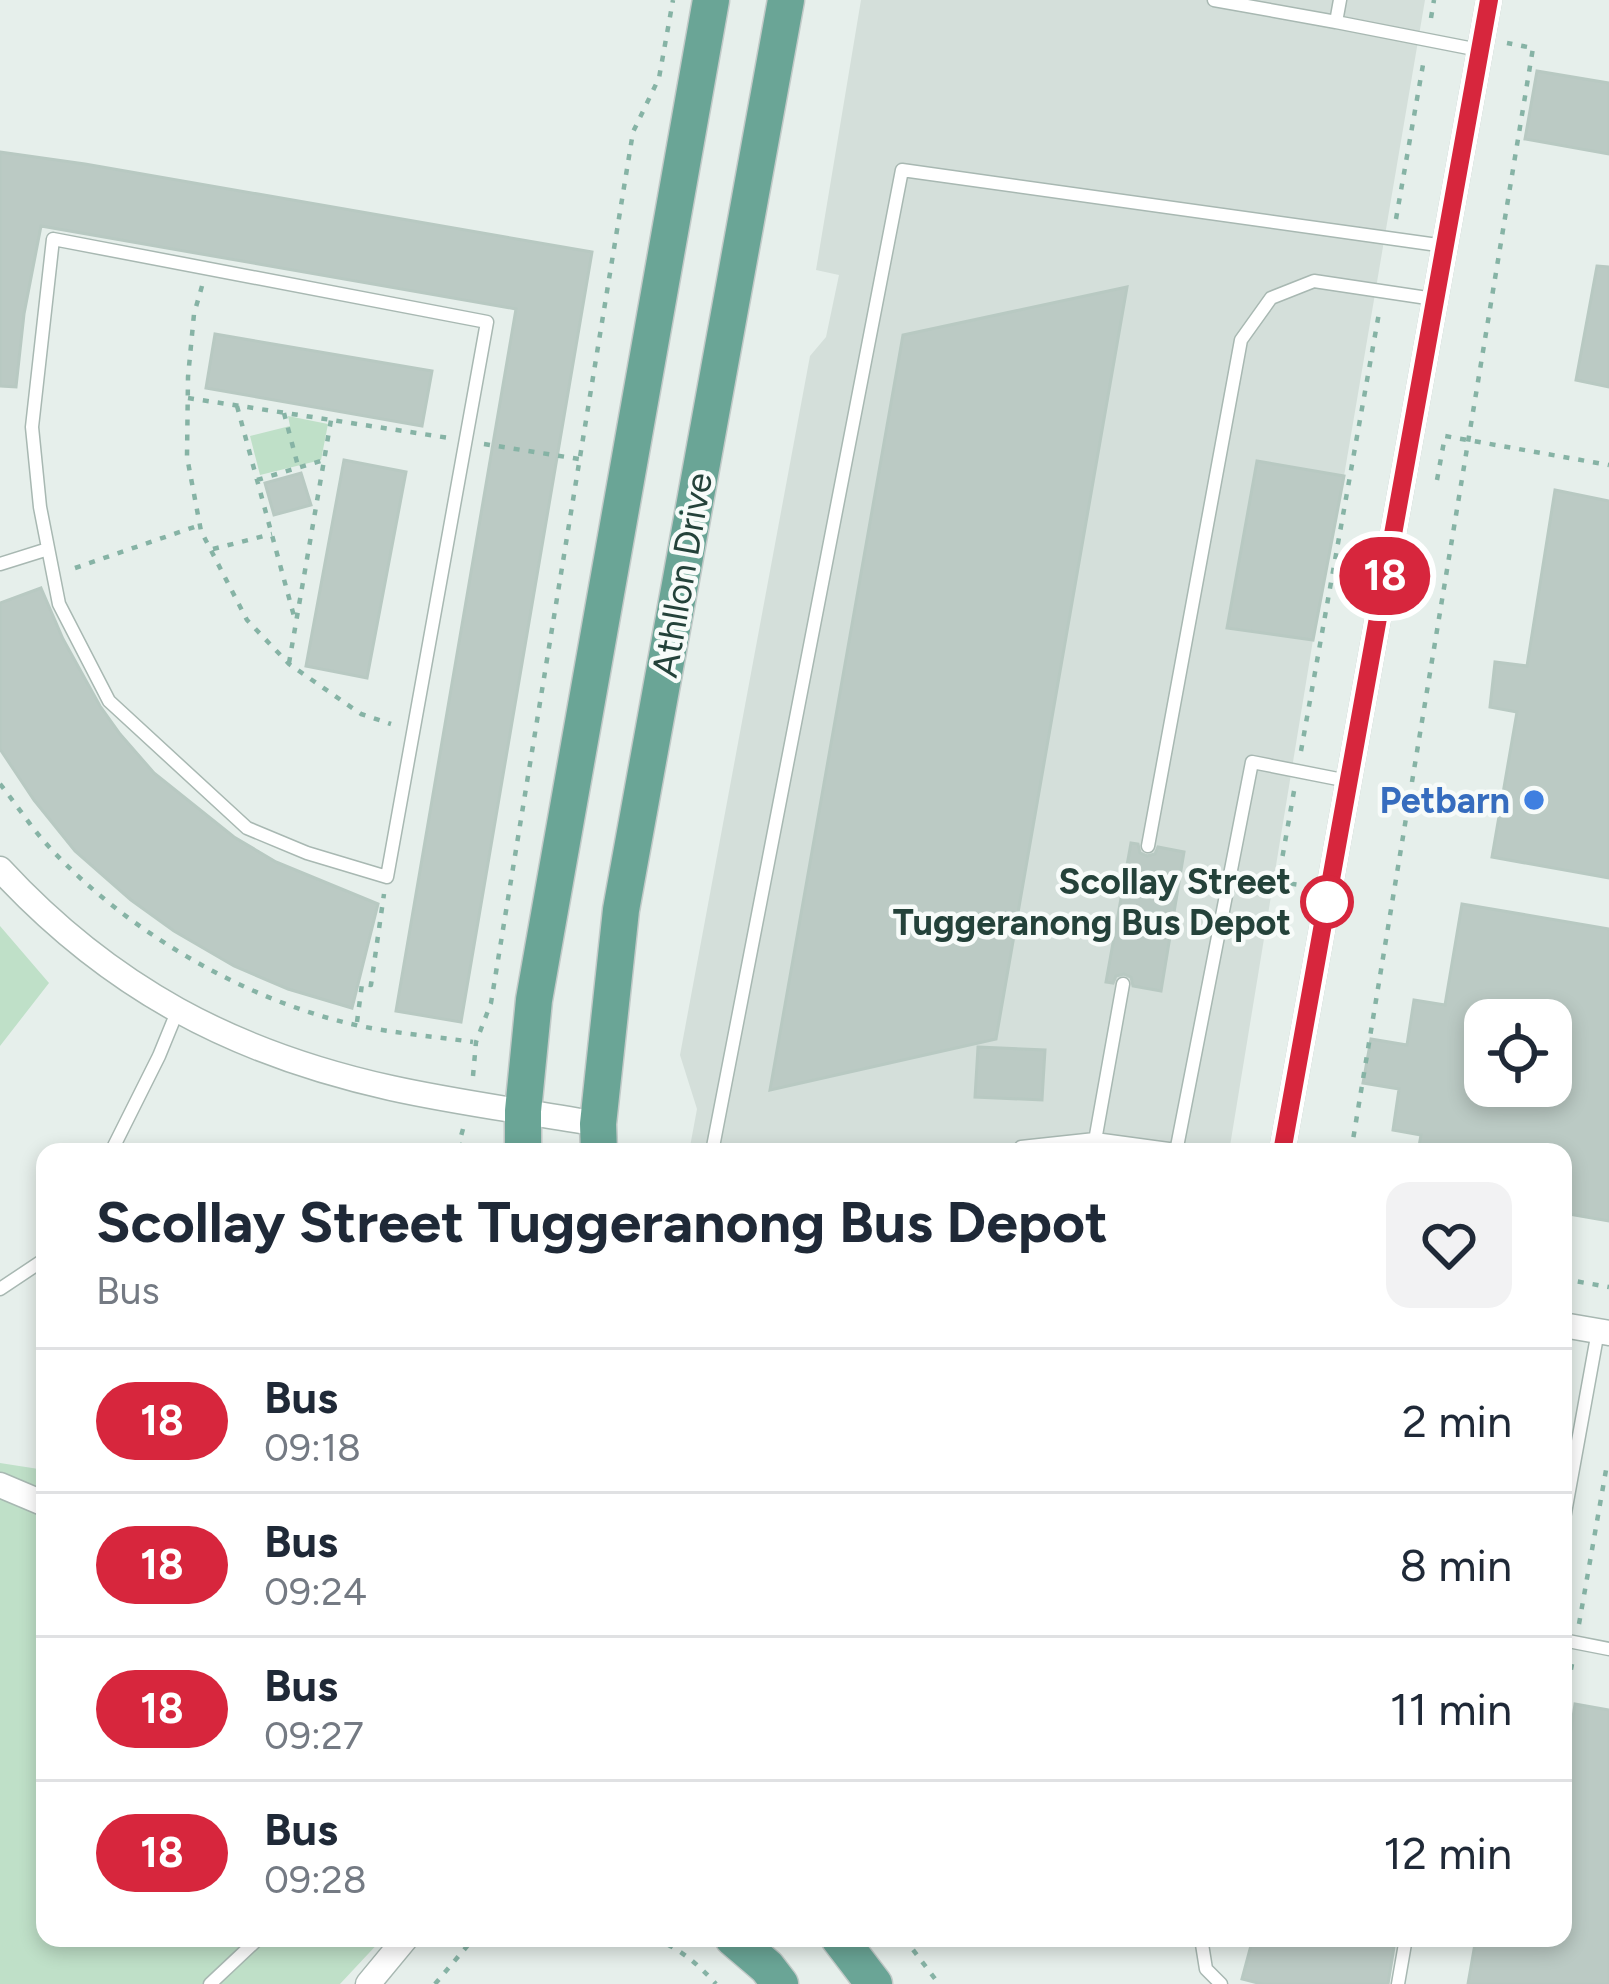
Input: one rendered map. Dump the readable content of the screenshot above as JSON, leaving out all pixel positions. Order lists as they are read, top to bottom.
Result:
{
  "streets": {
    "main road": ["Athllon Drive"]
  },
  "places": ["Petbarn", "Scollay Street Tuggeranong Bus Depot"],
  "lines": ["bus line 18"],
  "page": {
    "on_map": "18",
    "heading": ["Scollay Street Tuggeranong Bus Depot", "Bus"],
    "list": [
      {
        "mark": "18",
        "name": "Bus",
        "note": "09:18",
        "value": "2 min"
      },
      {
        "mark": "18",
        "name": "Bus",
        "note": "09:24",
        "value": "8 min"
      },
      {
        "mark": "18",
        "name": "Bus",
        "note": "09:27",
        "value": "11 min"
      },
      {
        "mark": "18",
        "name": "Bus",
        "note": "09:28",
        "value": "12 min"
      }
    ]
  }
}
